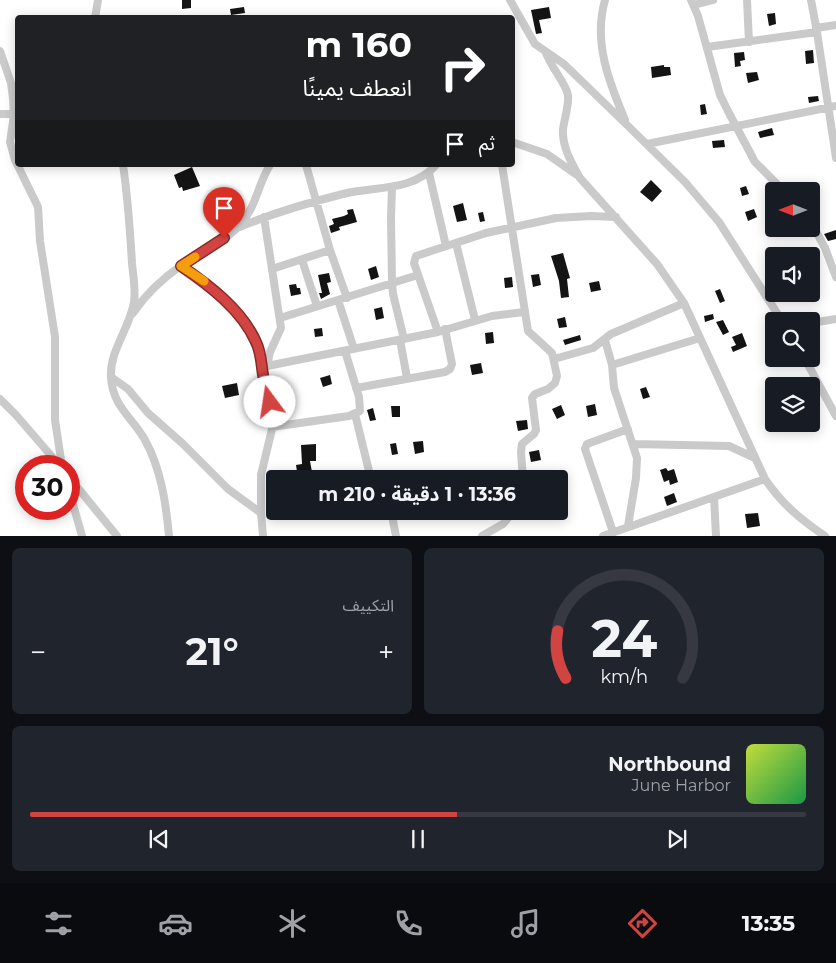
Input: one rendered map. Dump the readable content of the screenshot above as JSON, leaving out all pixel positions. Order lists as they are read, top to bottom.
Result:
{
  "north": "left",
  "page": {
    "turn": ["160 m", "انعطف يمينًا"],
    "then": "ثم",
    "limit": "30",
    "trip": "13:36 · 1 دقيقة · 210 m",
    "tile": "التكييف",
    "heat": ["−", "21°", "+"],
    "song": ["Northbound", "June Harbor"],
    "tabs": "13:35",
    "gauge": ["24", "km/h"]
  }
}
